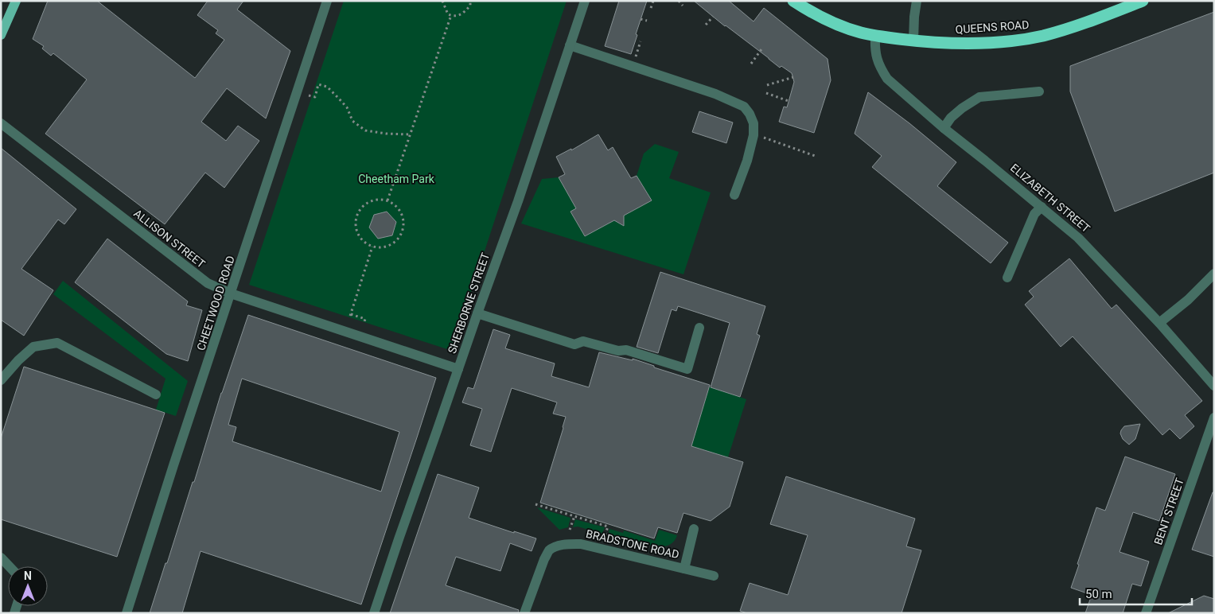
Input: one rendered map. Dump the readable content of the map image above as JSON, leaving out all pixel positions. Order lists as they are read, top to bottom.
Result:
{
  "streets": {
    "highway": ["QUEENS ROAD"],
    "street": [
      "ELIZABETH STREET",
      "ALLISON STREET",
      "CHEETWOOD ROAD",
      "SHERBORNE STREET",
      "BENT STREET",
      "BRADSTONE ROAD"
    ]
  },
  "crossings": [
    ["QUEENS ROAD", "ELIZABETH STREET"],
    ["ALLISON STREET", "CHEETWOOD ROAD"],
    ["ALLISON STREET", "SHERBORNE STREET"]
  ],
  "parks": ["Cheetham Park"],
  "scale_bar": "50 m",
  "north": "top"
}
